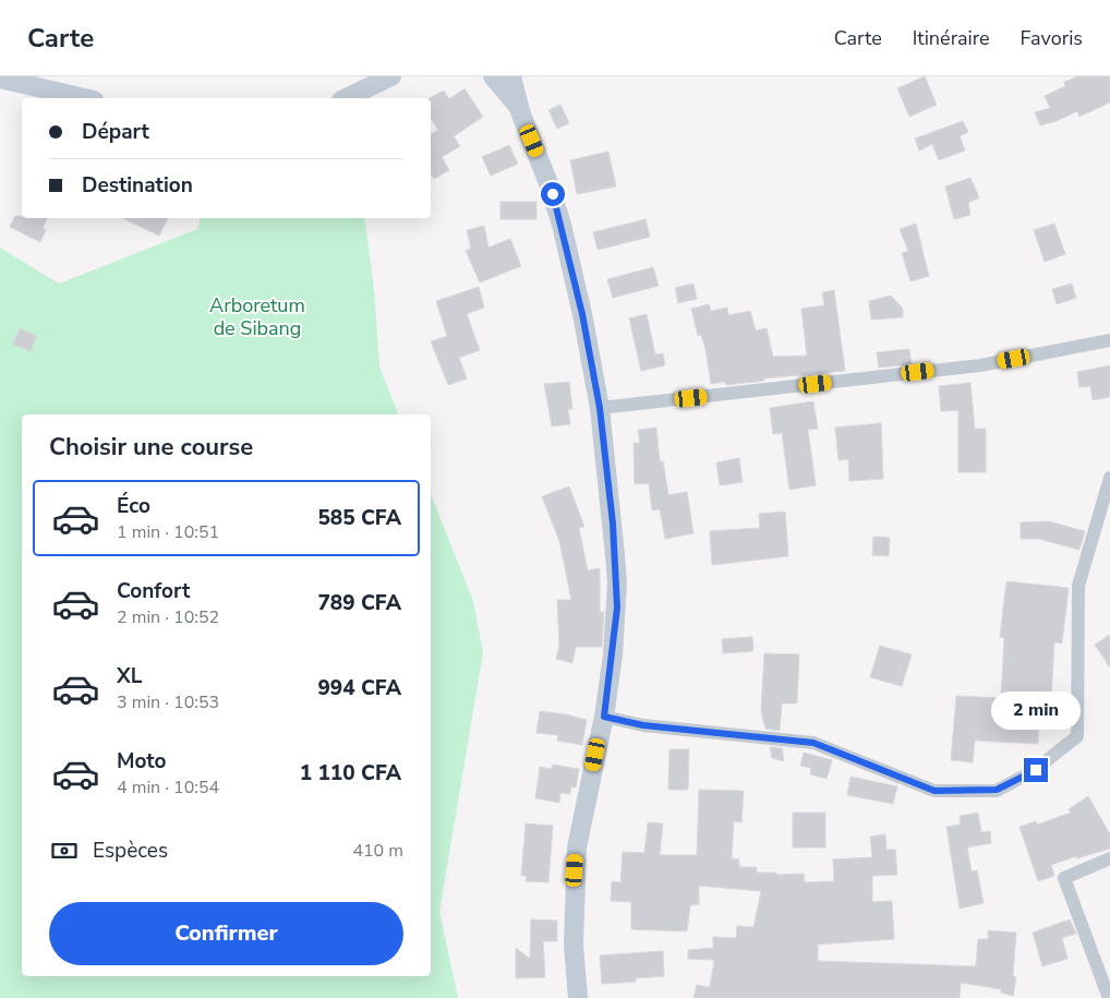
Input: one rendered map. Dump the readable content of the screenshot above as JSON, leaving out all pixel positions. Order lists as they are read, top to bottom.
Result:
{
  "parks": ["Arboretum de Sibang"],
  "page": {
    "header": "Carte",
    "nav": ["Carte", "Itinéraire", "Favoris"],
    "banner": ["Départ", "Destination"],
    "heading": "Choisir une course",
    "list": [
      {
        "name": "Éco",
        "note": "1 min · 10:51",
        "value": "585 CFA"
      },
      {
        "name": "Confort",
        "note": "2 min · 10:52",
        "value": "789 CFA"
      },
      {
        "name": "XL",
        "note": "3 min · 10:53",
        "value": "994 CFA"
      },
      {
        "name": "Moto",
        "note": "4 min · 10:54",
        "value": "1 110 CFA"
      }
    ],
    "bubble": "2 min",
    "pay": ["Espèces", "410 m"],
    "buttons": "Confirmer"
  }
}
